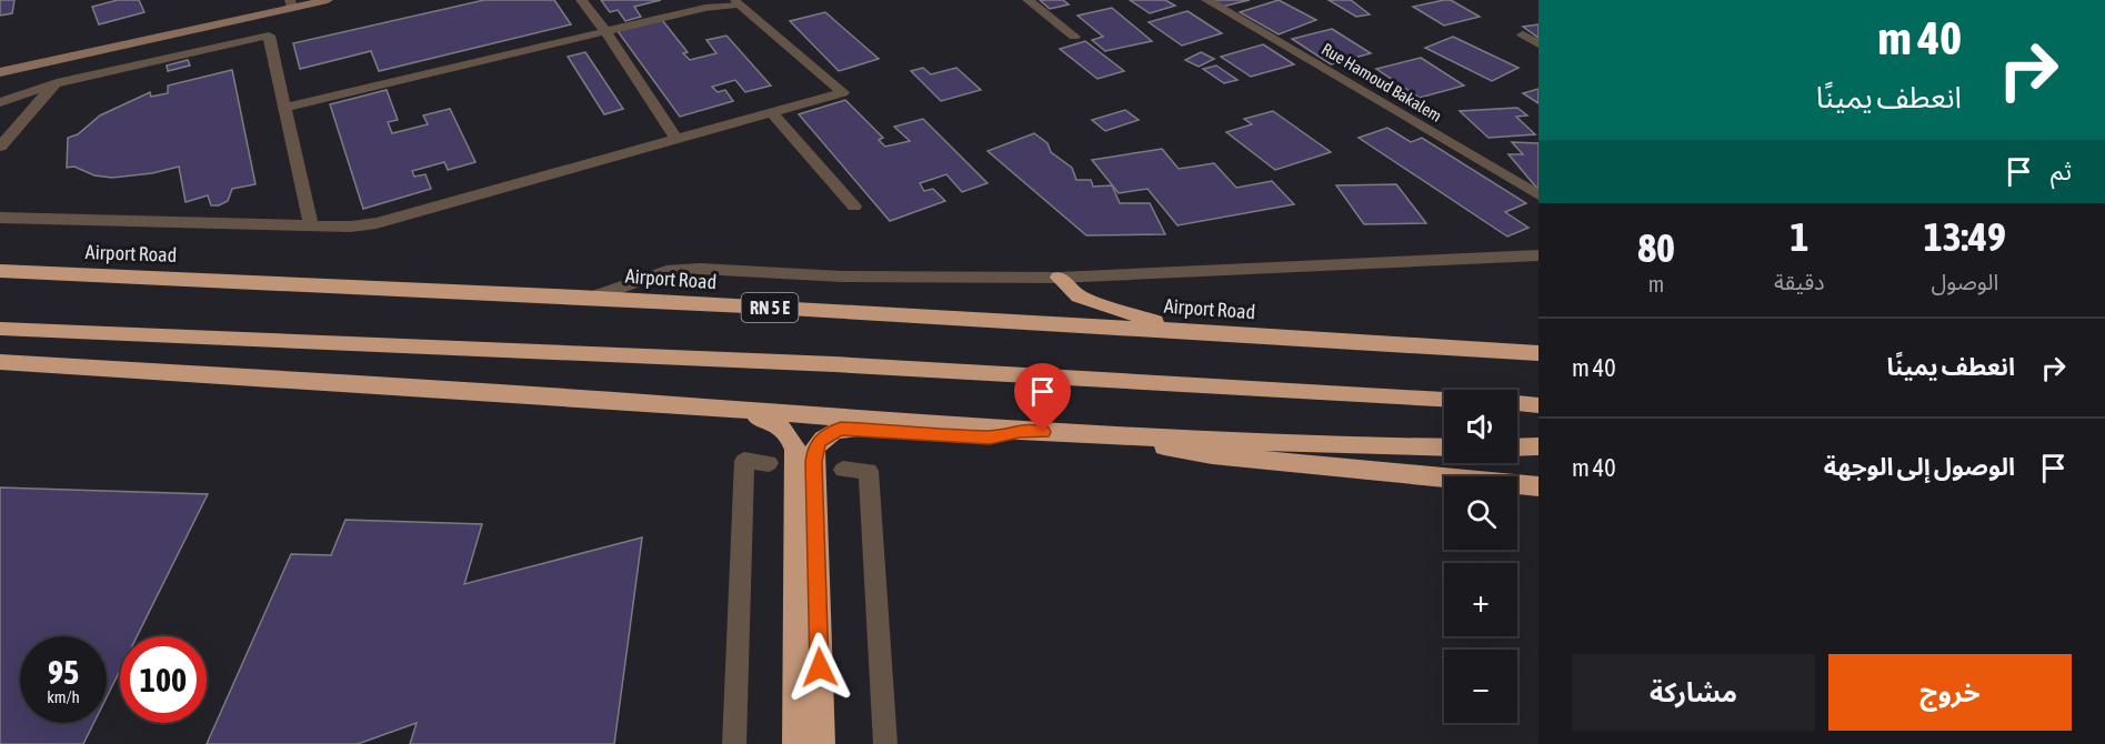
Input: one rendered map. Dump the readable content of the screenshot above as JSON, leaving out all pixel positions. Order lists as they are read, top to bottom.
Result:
{
  "streets": {
    "highway": ["Airport Road", "RN 5 E"],
    "street": ["Rue Hamoud Bakalem"]
  },
  "page": {
    "turn": ["40 m", "انعطف يمينًا"],
    "then": "ثم",
    "eta": [
      "13:49",
      "الوصول",
      "1",
      "دقيقة",
      "80",
      "m"
    ],
    "list": [
      {
        "name": "انعطف يمينًا",
        "value": "40 m"
      },
      {
        "name": "الوصول إلى الوجهة",
        "value": "40 m"
      }
    ],
    "map_buttons": ["+", "−"],
    "speed": "95 km/h",
    "limit": "100",
    "buttons": ["خروج", "مشاركة"]
  }
}
